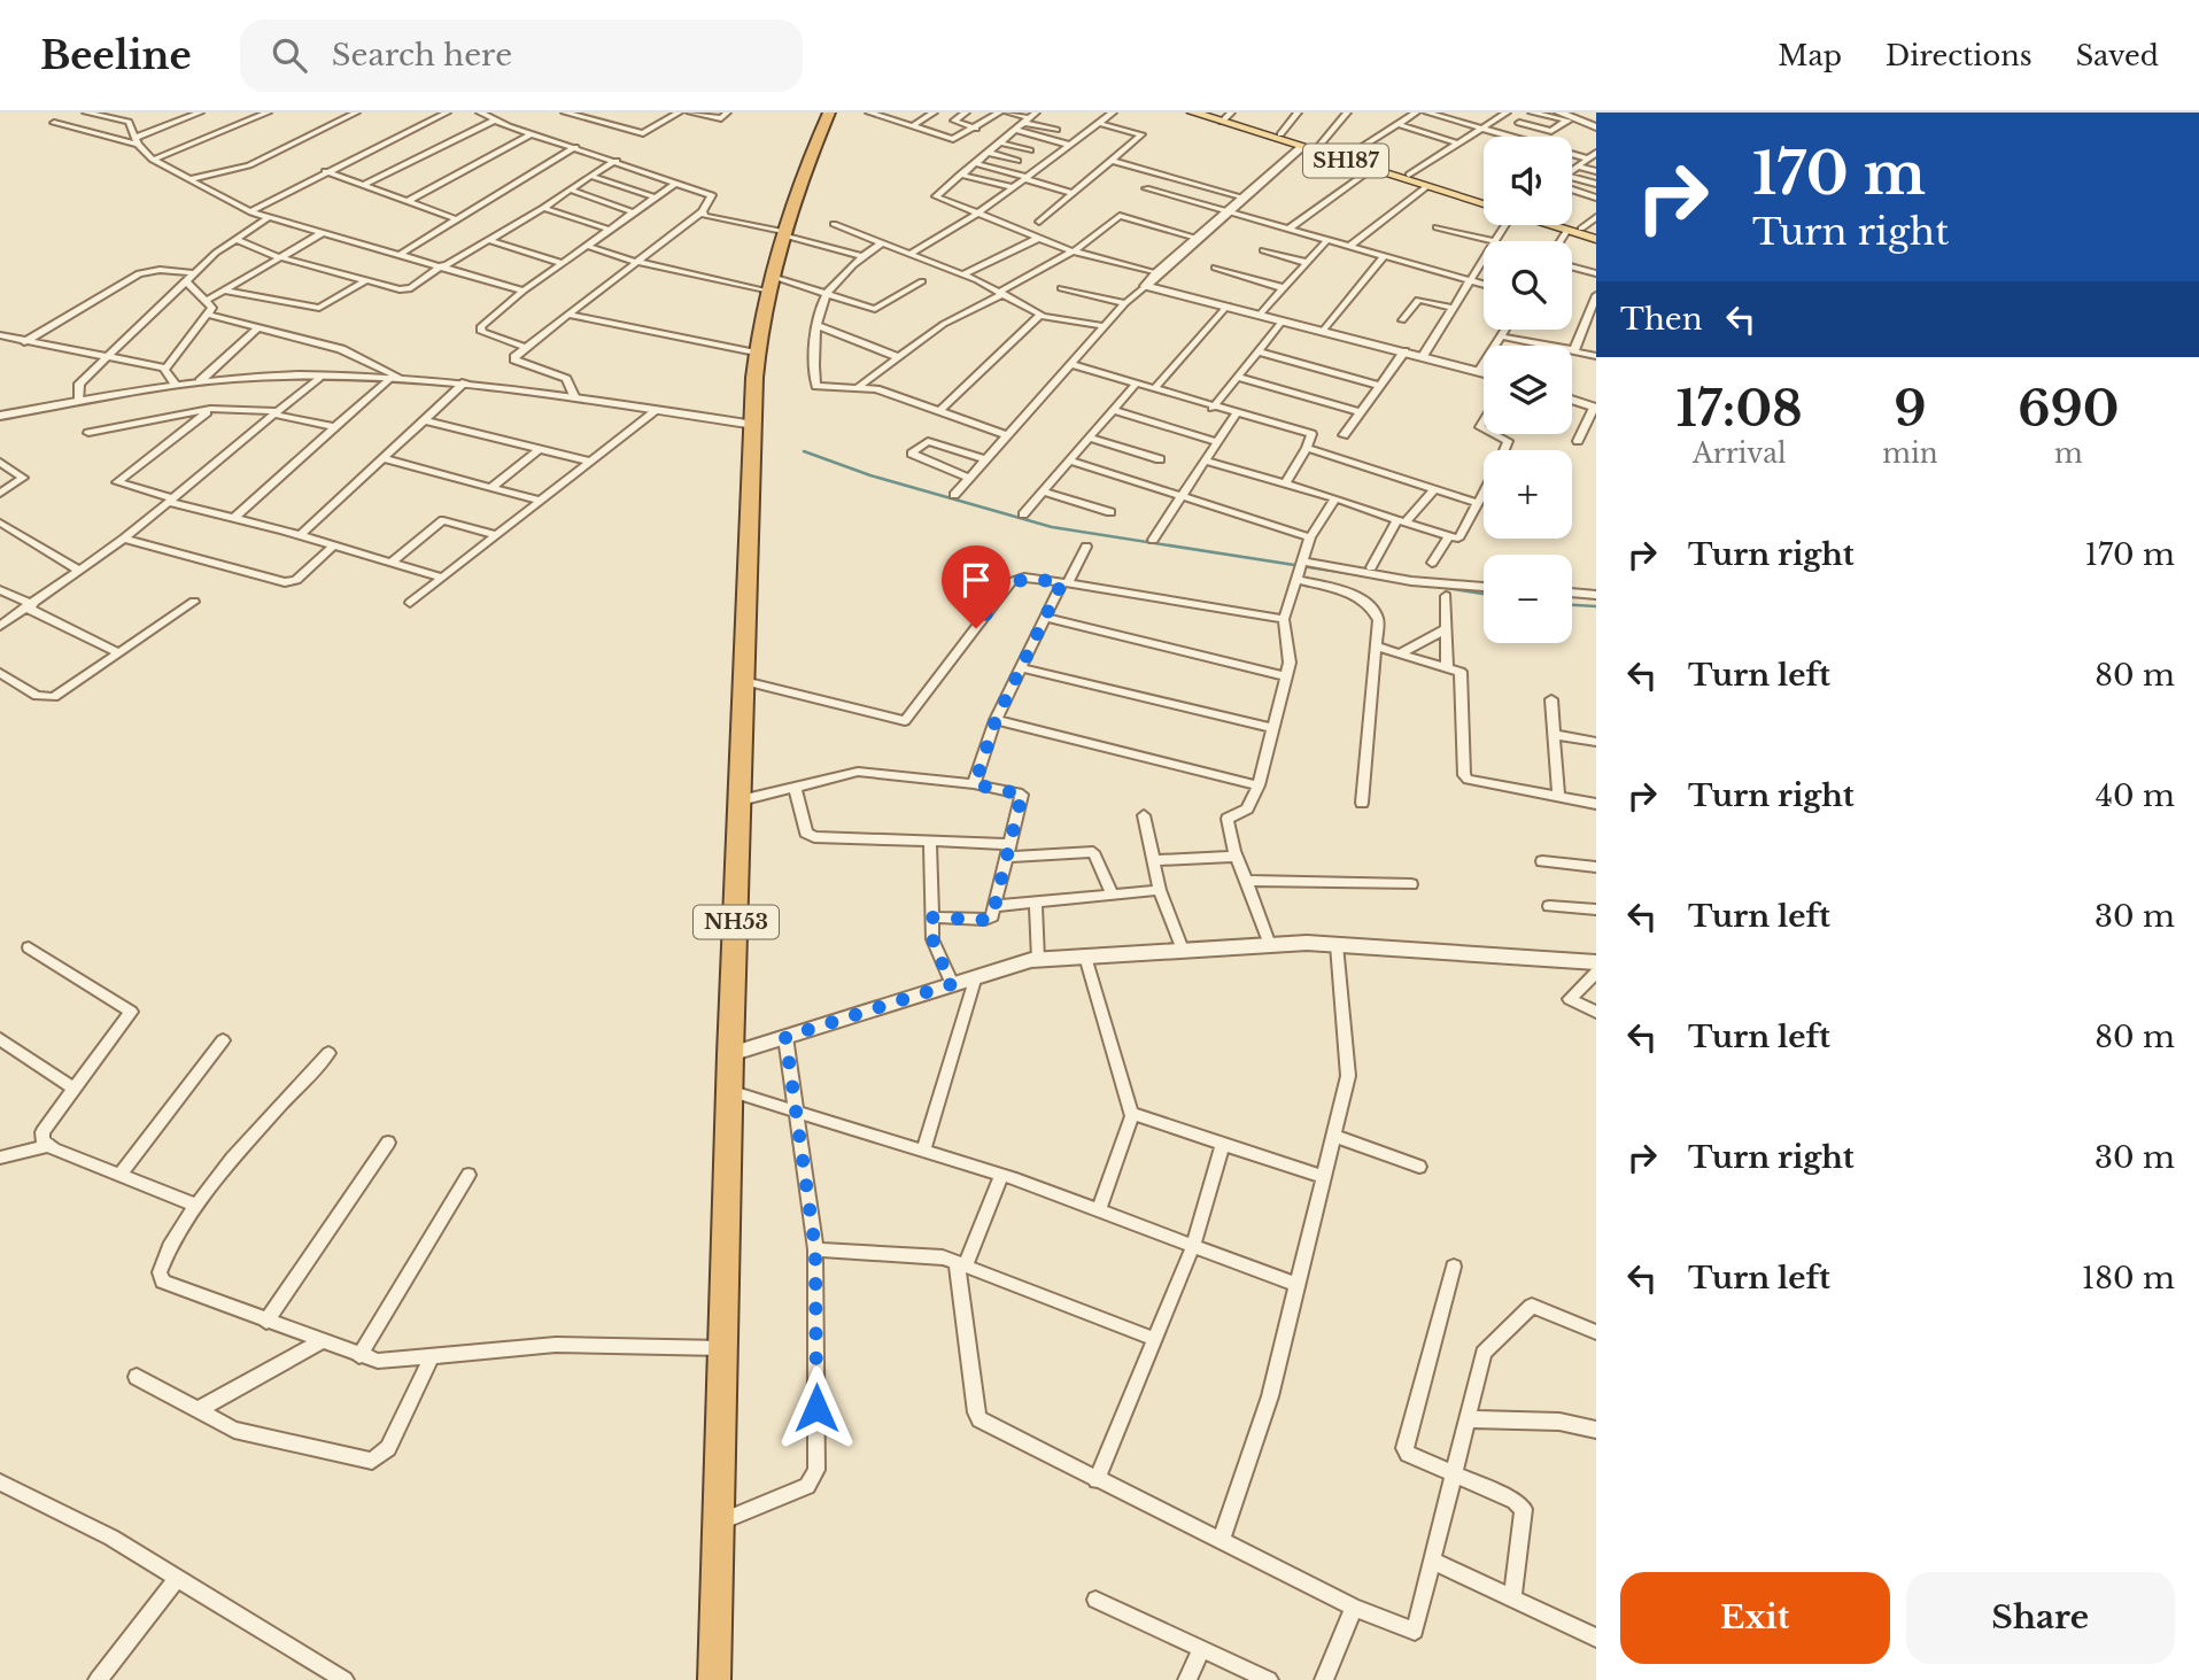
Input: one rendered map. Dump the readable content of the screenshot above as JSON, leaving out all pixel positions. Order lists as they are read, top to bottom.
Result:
{
  "streets": {
    "highway": ["NH53"],
    "main road": ["SH187"]
  },
  "page": {
    "header": "Beeline",
    "search": "Search here",
    "nav": ["Map", "Directions", "Saved"],
    "turn": ["170 m", "Turn right"],
    "map_buttons": ["+", "−"],
    "then": "Then",
    "eta": [
      "17:08",
      "Arrival",
      "9",
      "min",
      "690",
      "m"
    ],
    "list": [
      {
        "name": "Turn right",
        "value": "170 m"
      },
      {
        "name": "Turn left",
        "value": "80 m"
      },
      {
        "name": "Turn right",
        "value": "40 m"
      },
      {
        "name": "Turn left",
        "value": "30 m"
      },
      {
        "name": "Turn left",
        "value": "80 m"
      },
      {
        "name": "Turn right",
        "value": "30 m"
      },
      {
        "name": "Turn left",
        "value": "180 m"
      }
    ],
    "buttons": ["Exit", "Share"]
  }
}
